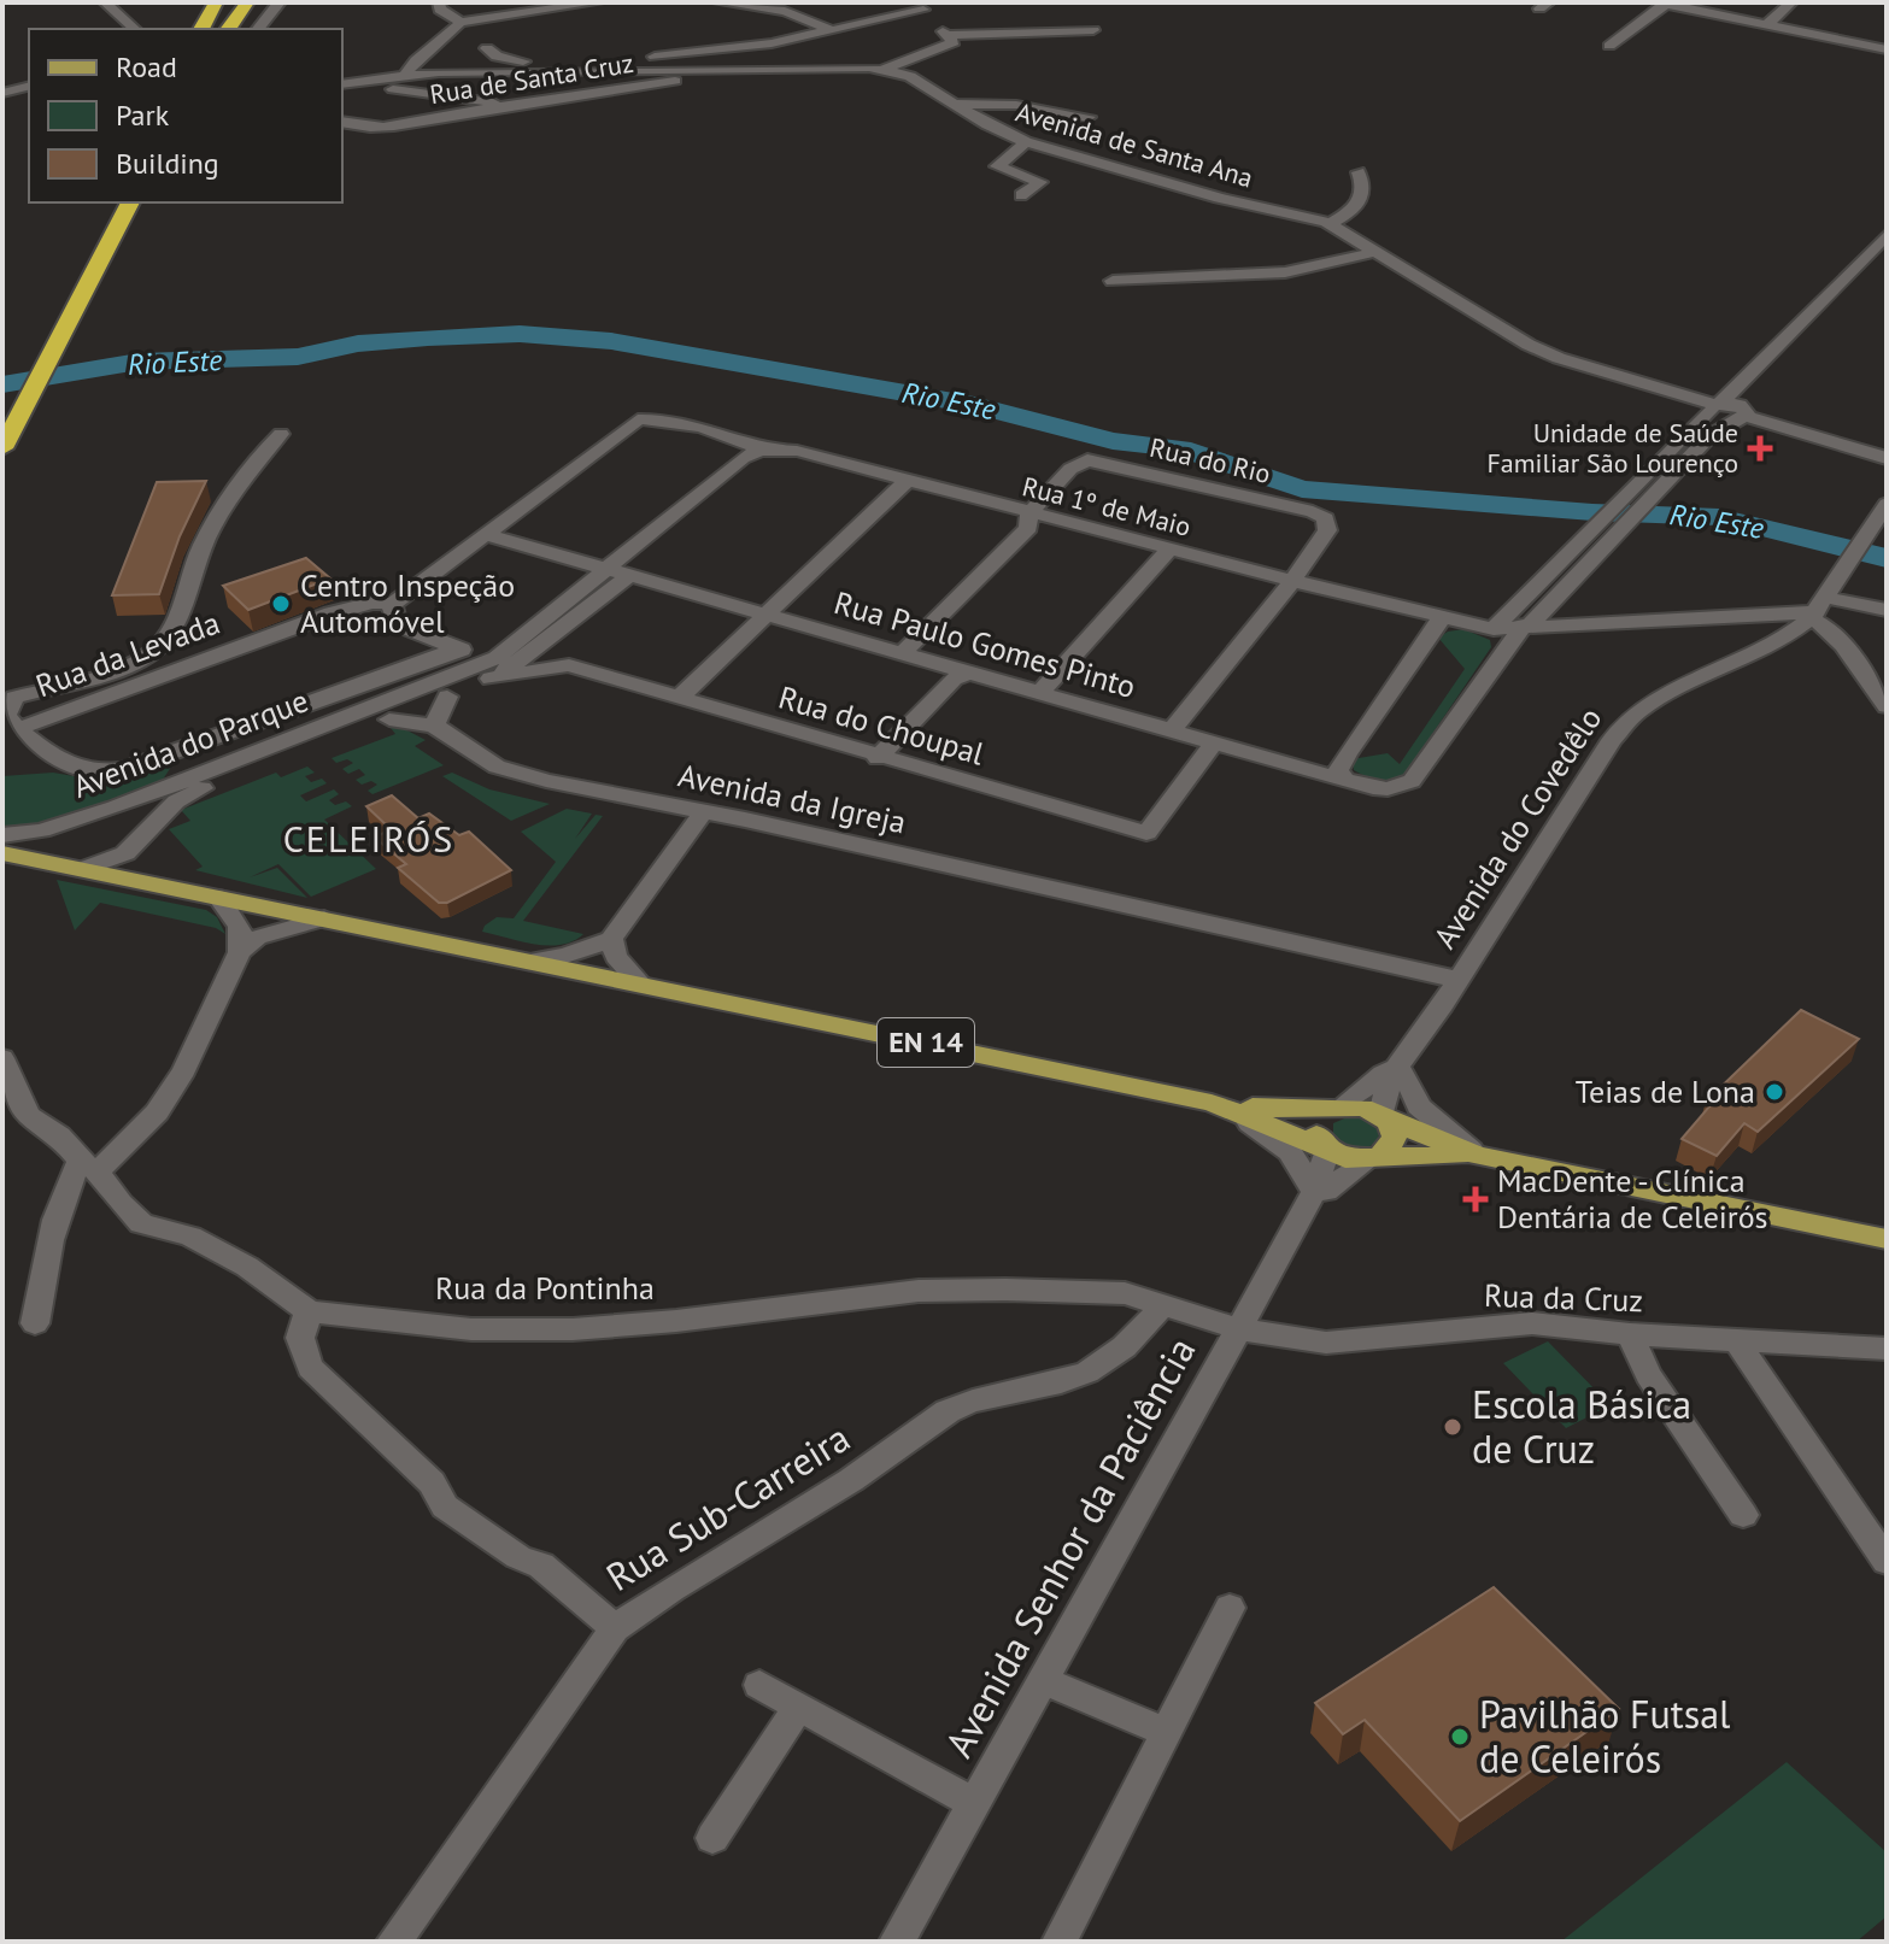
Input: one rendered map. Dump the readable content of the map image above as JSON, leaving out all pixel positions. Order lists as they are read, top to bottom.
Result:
{
  "streets": {
    "main road": ["EN 14"],
    "street": [
      "Rua de Santa Cruz",
      "Avenida de Santa Ana",
      "Rua do Rio",
      "Rua 1º de Maio",
      "Rua Paulo Gomes Pinto",
      "Rua da Levada",
      "Rua do Choupal",
      "Avenida do Parque",
      "Avenida da Igreja",
      "Avenida do Covedêlo",
      "Rua da Pontinha",
      "Rua da Cruz",
      "Rua Sub-Carreira",
      "Avenida Senhor da Paciência"
    ]
  },
  "crossings": [
    ["Rua de Santa Cruz", "Avenida de Santa Ana"],
    ["Avenida de Santa Ana", "Rua Paulo Gomes Pinto"],
    ["Rua do Rio", "Rua 1º de Maio"],
    ["Rua 1º de Maio", "Rua Paulo Gomes Pinto"],
    ["Rua 1º de Maio", "Avenida do Parque"],
    ["Rua 1º de Maio", "Avenida do Covedêlo"],
    ["Rua Paulo Gomes Pinto", "Rua do Choupal"],
    ["Rua Paulo Gomes Pinto", "Avenida do Parque"],
    ["Rua do Choupal", "Avenida do Parque"],
    ["Avenida do Parque", "Avenida da Igreja"],
    ["Avenida do Parque", "EN 14"],
    ["Avenida da Igreja", "Avenida do Covedêlo"],
    ["EN 14", "Avenida Senhor da Paciência"],
    ["Rua da Pontinha", "Rua da Cruz"],
    ["Rua da Pontinha", "Rua Sub-Carreira"],
    ["Rua da Pontinha", "Avenida Senhor da Paciência"],
    ["Rua da Cruz", "Avenida Senhor da Paciência"]
  ],
  "districts": ["CELEIRÓS"],
  "water": ["Rio Este"],
  "places": {
    "health": ["Unidade de Saúde Familiar São Lourenço", "MacDente - Clínica Dentária de Celeirós"],
    "other": [
      "Centro Inspeção Automóvel",
      "Teias de Lona",
      "Escola Básica de Cruz",
      "Pavilhão Futsal de Celeirós"
    ]
  },
  "legend": ["Road", "Park", "Building"]
}
